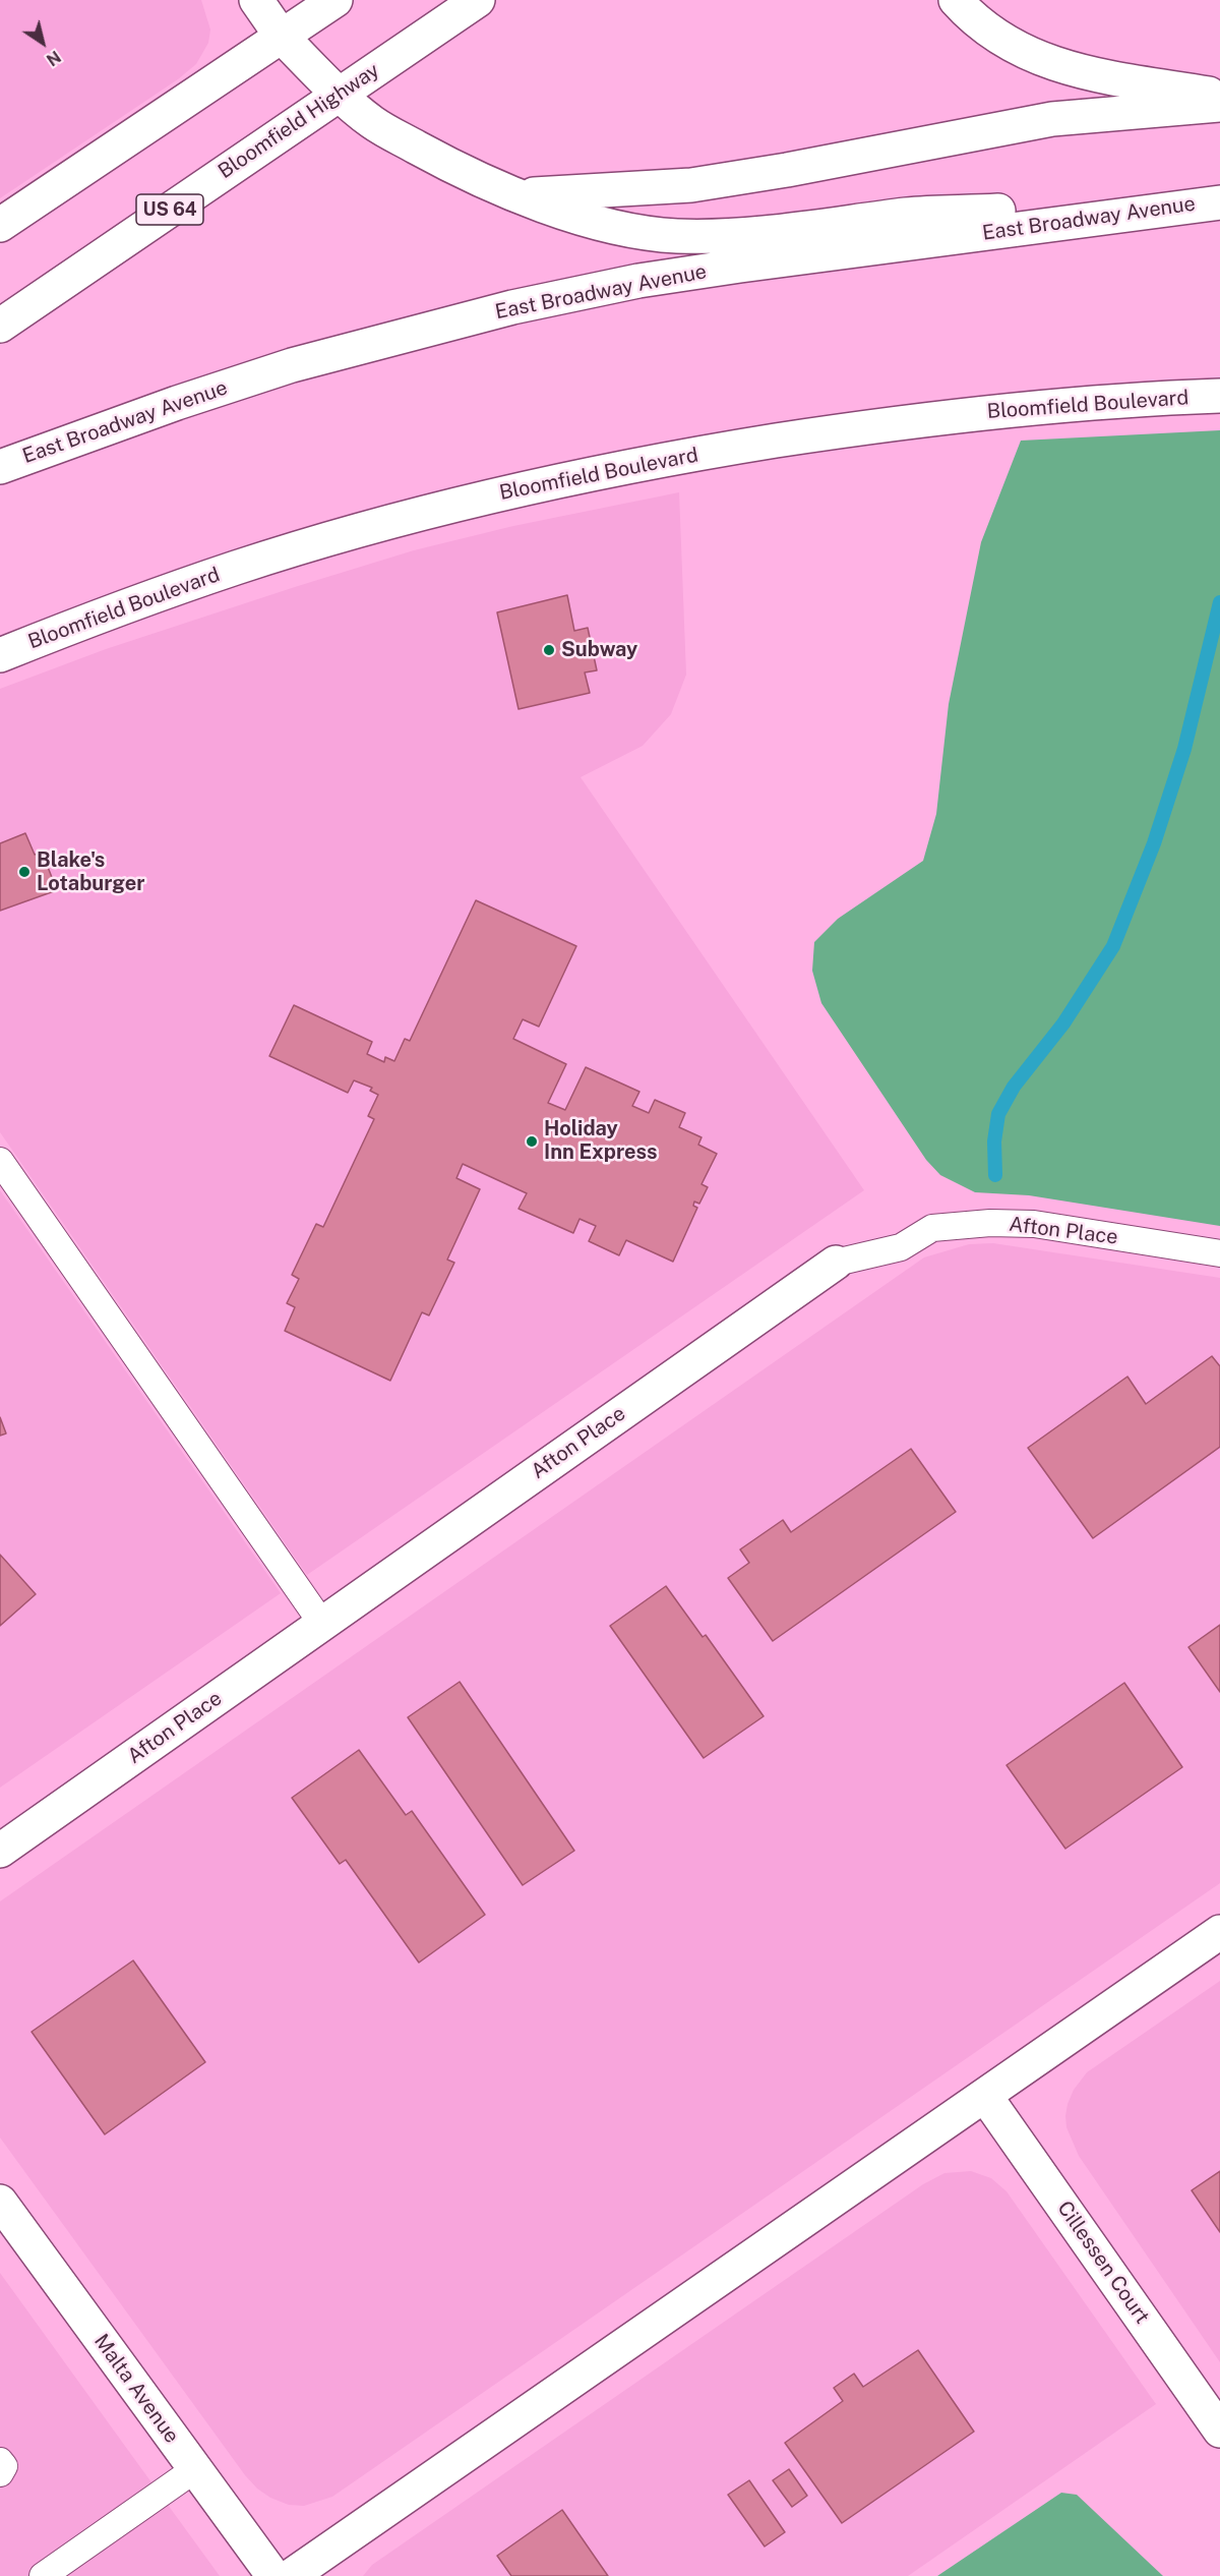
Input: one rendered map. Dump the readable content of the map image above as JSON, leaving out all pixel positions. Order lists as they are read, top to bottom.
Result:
{
  "streets": {
    "main road": [
      "Bloomfield Highway",
      "US 64",
      "East Broadway Avenue",
      "Bloomfield Boulevard",
      "Afton Place",
      "Cillessen Court",
      "Malta Avenue"
    ]
  },
  "places": ["Subway", "Blake's Lotaburger", "Holiday Inn Express"],
  "north": "bottom right"
}
